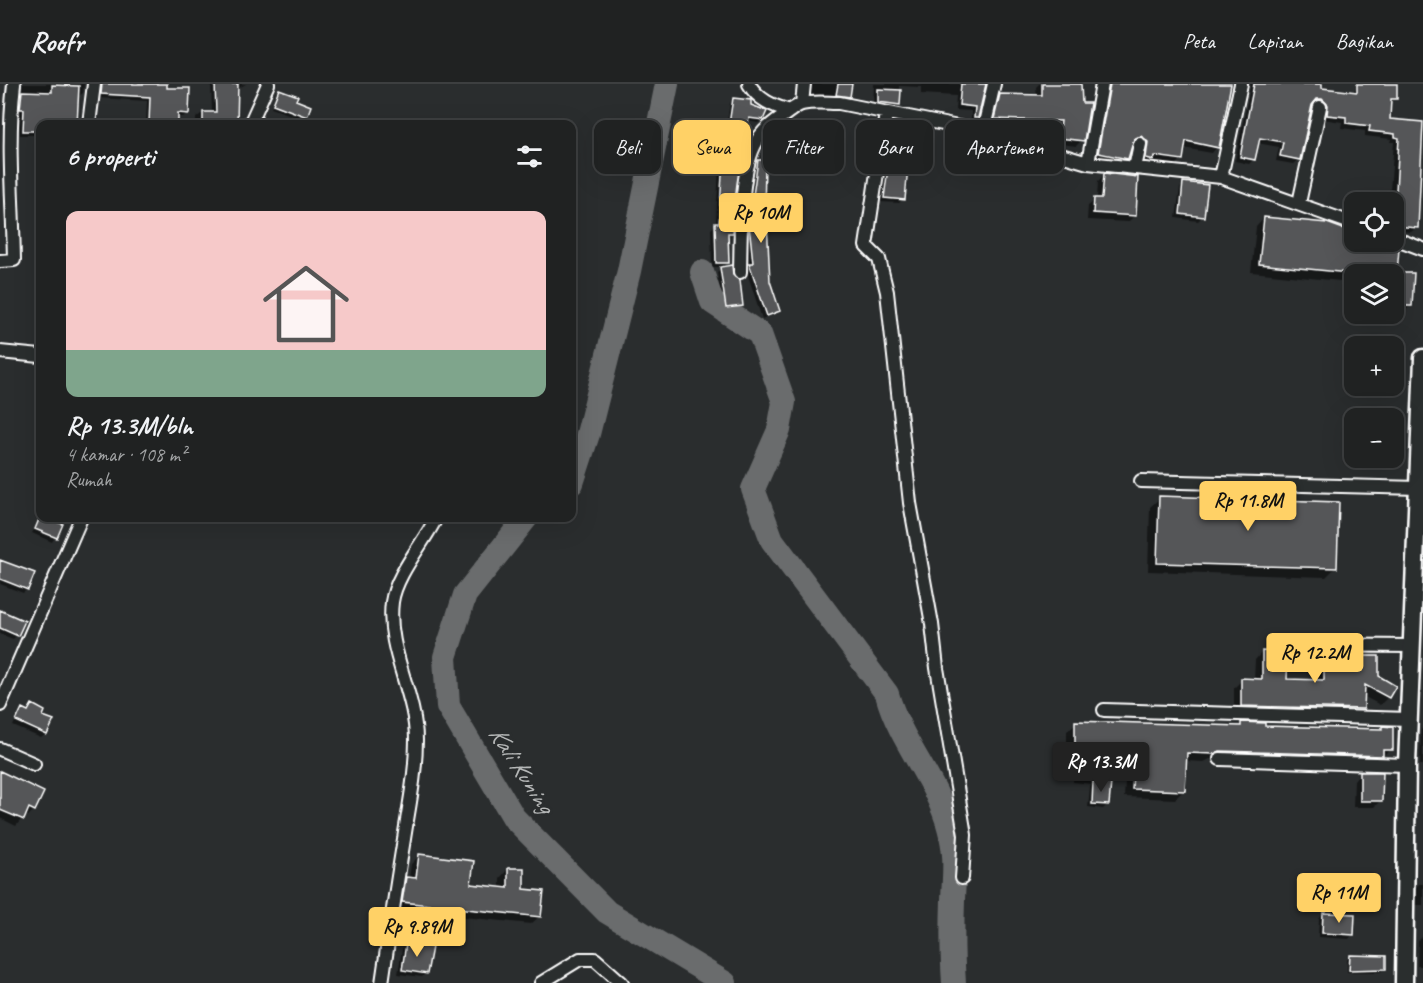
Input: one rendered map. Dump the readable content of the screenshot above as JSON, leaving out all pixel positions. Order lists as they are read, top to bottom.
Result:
{
  "water": ["Kali Kuning"],
  "page": {
    "header": "Roofr",
    "nav": ["Peta", "Lapisan", "Bagikan"],
    "chip": [
      "Beli",
      "Sewa",
      "Filter",
      "Baru",
      "Apartemen"
    ],
    "heading": "6 properti",
    "map_buttons": ["+", "−"],
    "list": [
      {
        "name": "Rp 13.3M/bln",
        "note": "4 kamar · 108 m² · Rumah"
      }
    ],
    "price": [
      "Rp 10M",
      "Rp 11.8M",
      "Rp 12.2M",
      "Rp 13.3M",
      "Rp 11M",
      "Rp 9.89M"
    ]
  }
}
